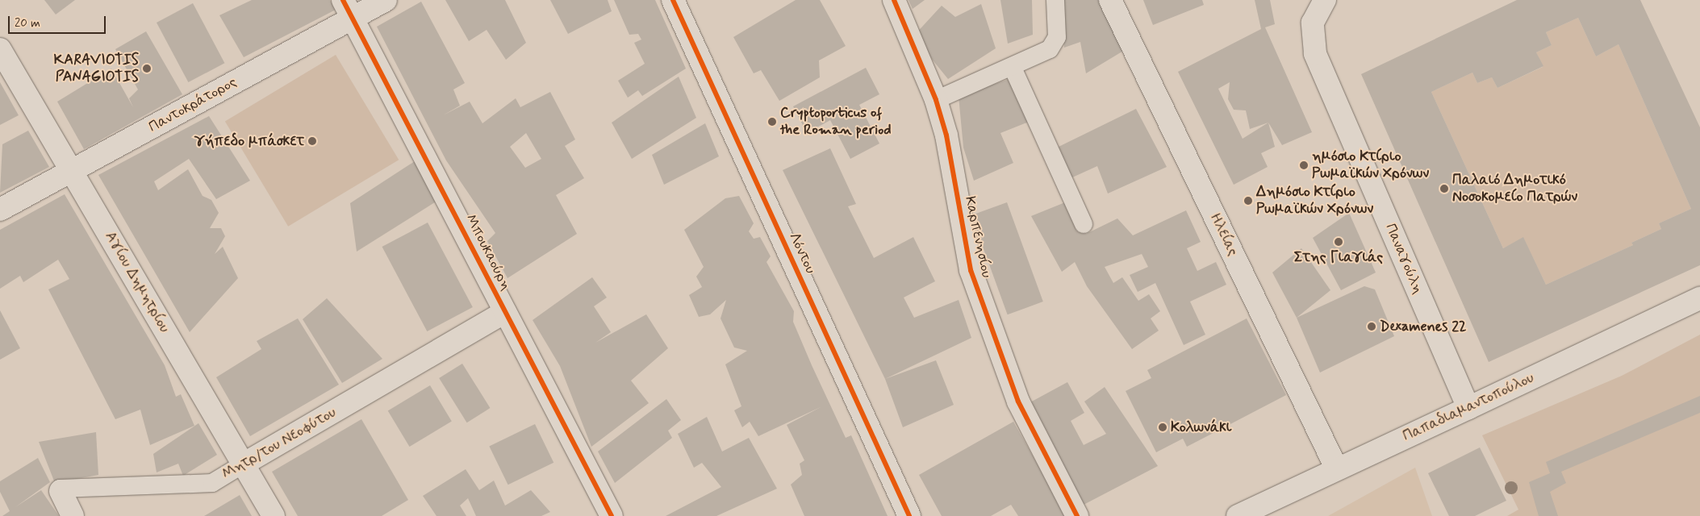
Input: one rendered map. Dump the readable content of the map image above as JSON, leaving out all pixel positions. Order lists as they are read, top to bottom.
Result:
{
  "streets": {
    "street": [
      "Παντοκράτορος",
      "Ηλείας",
      "Καρπενησίου",
      "Μπουκαούρη",
      "Λόντου",
      "Παναγούλη",
      "Αγίου Δημητρίου",
      "Παπαδιαμαντοπούλου",
      "Μητρ/του Νεοφύτου"
    ]
  },
  "crossings": [
    ["Παντοκράτορος", "Μπουκαούρη"],
    ["Παντοκράτορος", "Αγίου Δημητρίου"],
    ["Ηλείας", "Παπαδιαμαντοπούλου"],
    ["Μπουκαούρη", "Μητρ/του Νεοφύτου"],
    ["Παναγούλη", "Παπαδιαμαντοπούλου"],
    ["Αγίου Δημητρίου", "Μητρ/του Νεοφύτου"]
  ],
  "places": [
    "KARAVIOTIS PANAGIOTIS",
    "Cryptoporticus of the Roman period",
    "γήπεδο μπάσκετ",
    "ημόσιο Κτίριο Ρωμαϊκών Χρόνων",
    "Παλαιό Δημοτικό Νοσοκομείο Πατρών",
    "Δημόσιο Κτίριο Ρωμαϊκών Χρόνων",
    "Στης Γιαγιάς",
    "Dexamenes 22",
    "Κολωνάκι"
  ],
  "scale_bar": "20 m"
}
